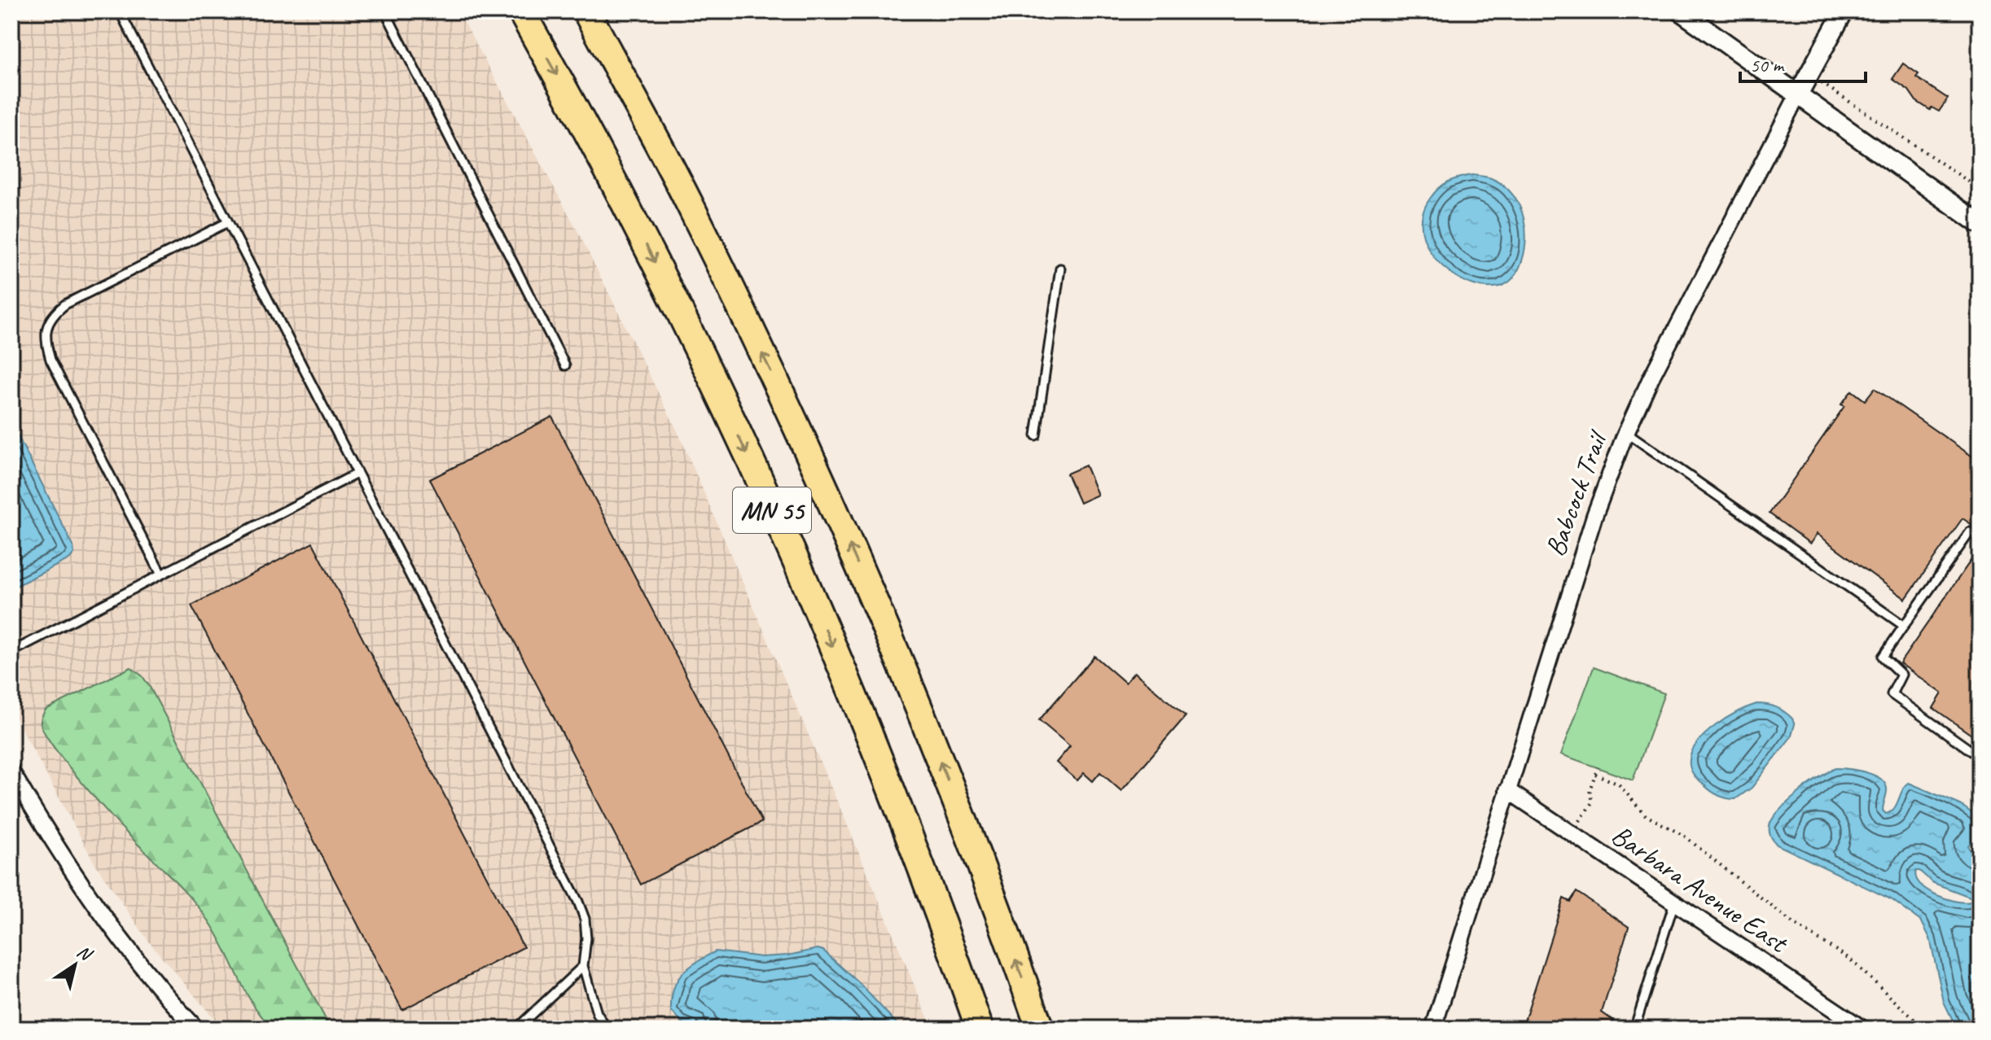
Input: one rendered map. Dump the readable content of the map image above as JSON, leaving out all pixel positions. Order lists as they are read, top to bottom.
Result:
{
  "streets": {
    "highway": ["MN 55"],
    "street": ["Babcock Trail", "Barbara Avenue East"]
  },
  "crossings": [
    ["Babcock Trail", "Barbara Avenue East"]
  ],
  "scale_bar": "50 m",
  "north": "top right"
}
